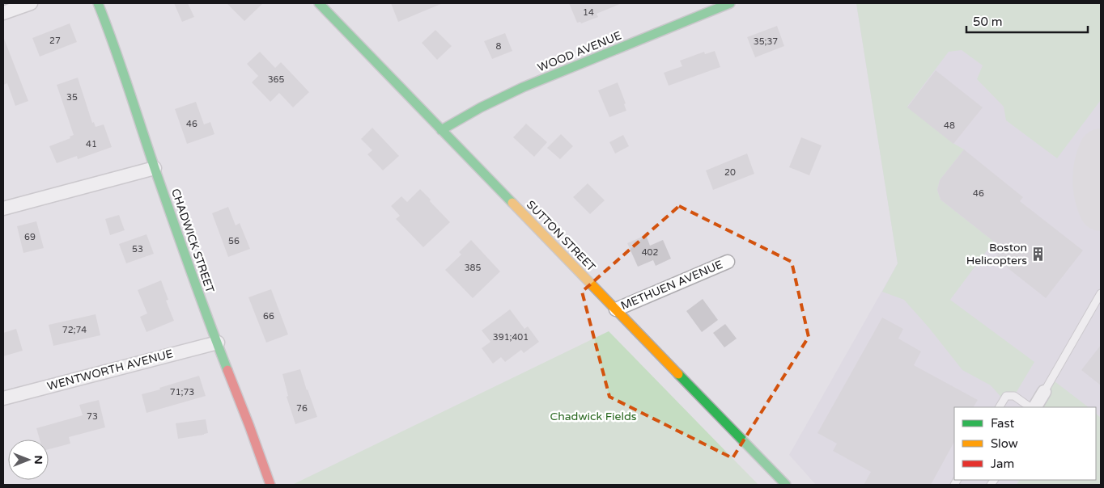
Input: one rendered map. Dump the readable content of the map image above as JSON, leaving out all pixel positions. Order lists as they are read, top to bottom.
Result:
{
  "streets": {
    "main road": ["WOOD AVENUE", "SUTTON STREET", "CHADWICK STREET"],
    "street": ["METHUEN AVENUE", "WENTWORTH AVENUE"]
  },
  "crossings": [
    ["WOOD AVENUE", "SUTTON STREET"],
    ["SUTTON STREET", "METHUEN AVENUE"],
    ["CHADWICK STREET", "WENTWORTH AVENUE"]
  ],
  "parks": ["Chadwick Fields"],
  "places": {
    "building": ["Boston Helicopters"]
  },
  "house_numbers": [
    "14",
    "27",
    "35;37",
    "8",
    "365",
    "35",
    "46",
    "48",
    "41",
    "20",
    "46",
    "69",
    "56",
    "53",
    "402",
    "385",
    "66",
    "72;74",
    "391;401",
    "71;73",
    "76",
    "73"
  ],
  "legend": ["Fast", "Slow", "Jam"],
  "scale_bar": "50 m",
  "north": "right"
}
